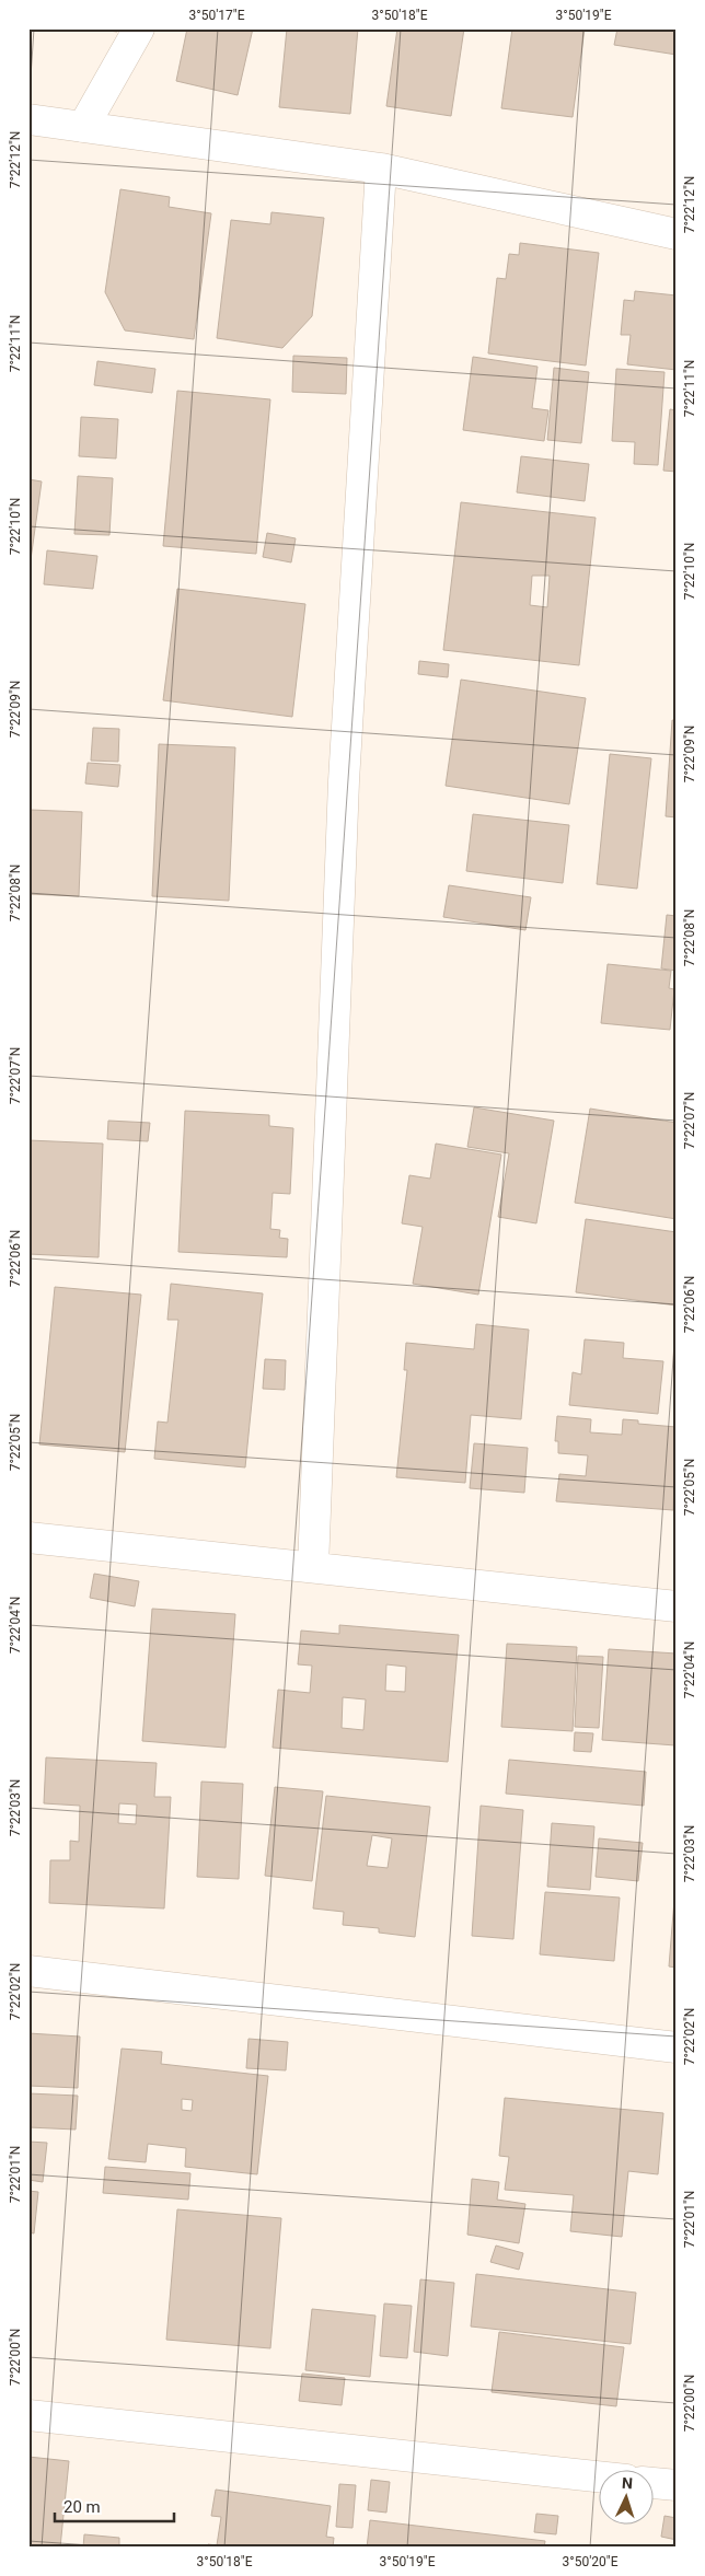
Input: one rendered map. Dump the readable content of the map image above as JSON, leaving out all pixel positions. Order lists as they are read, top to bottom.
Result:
{
  "scale_bar": "20 m",
  "north": "top",
  "coordinates": [
    "3°50'17\"E",
    "3°50'18\"E",
    "3°50'19\"E",
    "7°22'12\"N",
    "7°22'11\"N",
    "7°22'10\"N",
    "7°22'09\"N",
    "7°22'08\"N",
    "7°22'07\"N",
    "7°22'06\"N",
    "7°22'05\"N",
    "7°22'04\"N",
    "7°22'03\"N",
    "7°22'02\"N",
    "7°22'01\"N",
    "7°22'00\"N",
    "3°50'20\"E"
  ]
}
